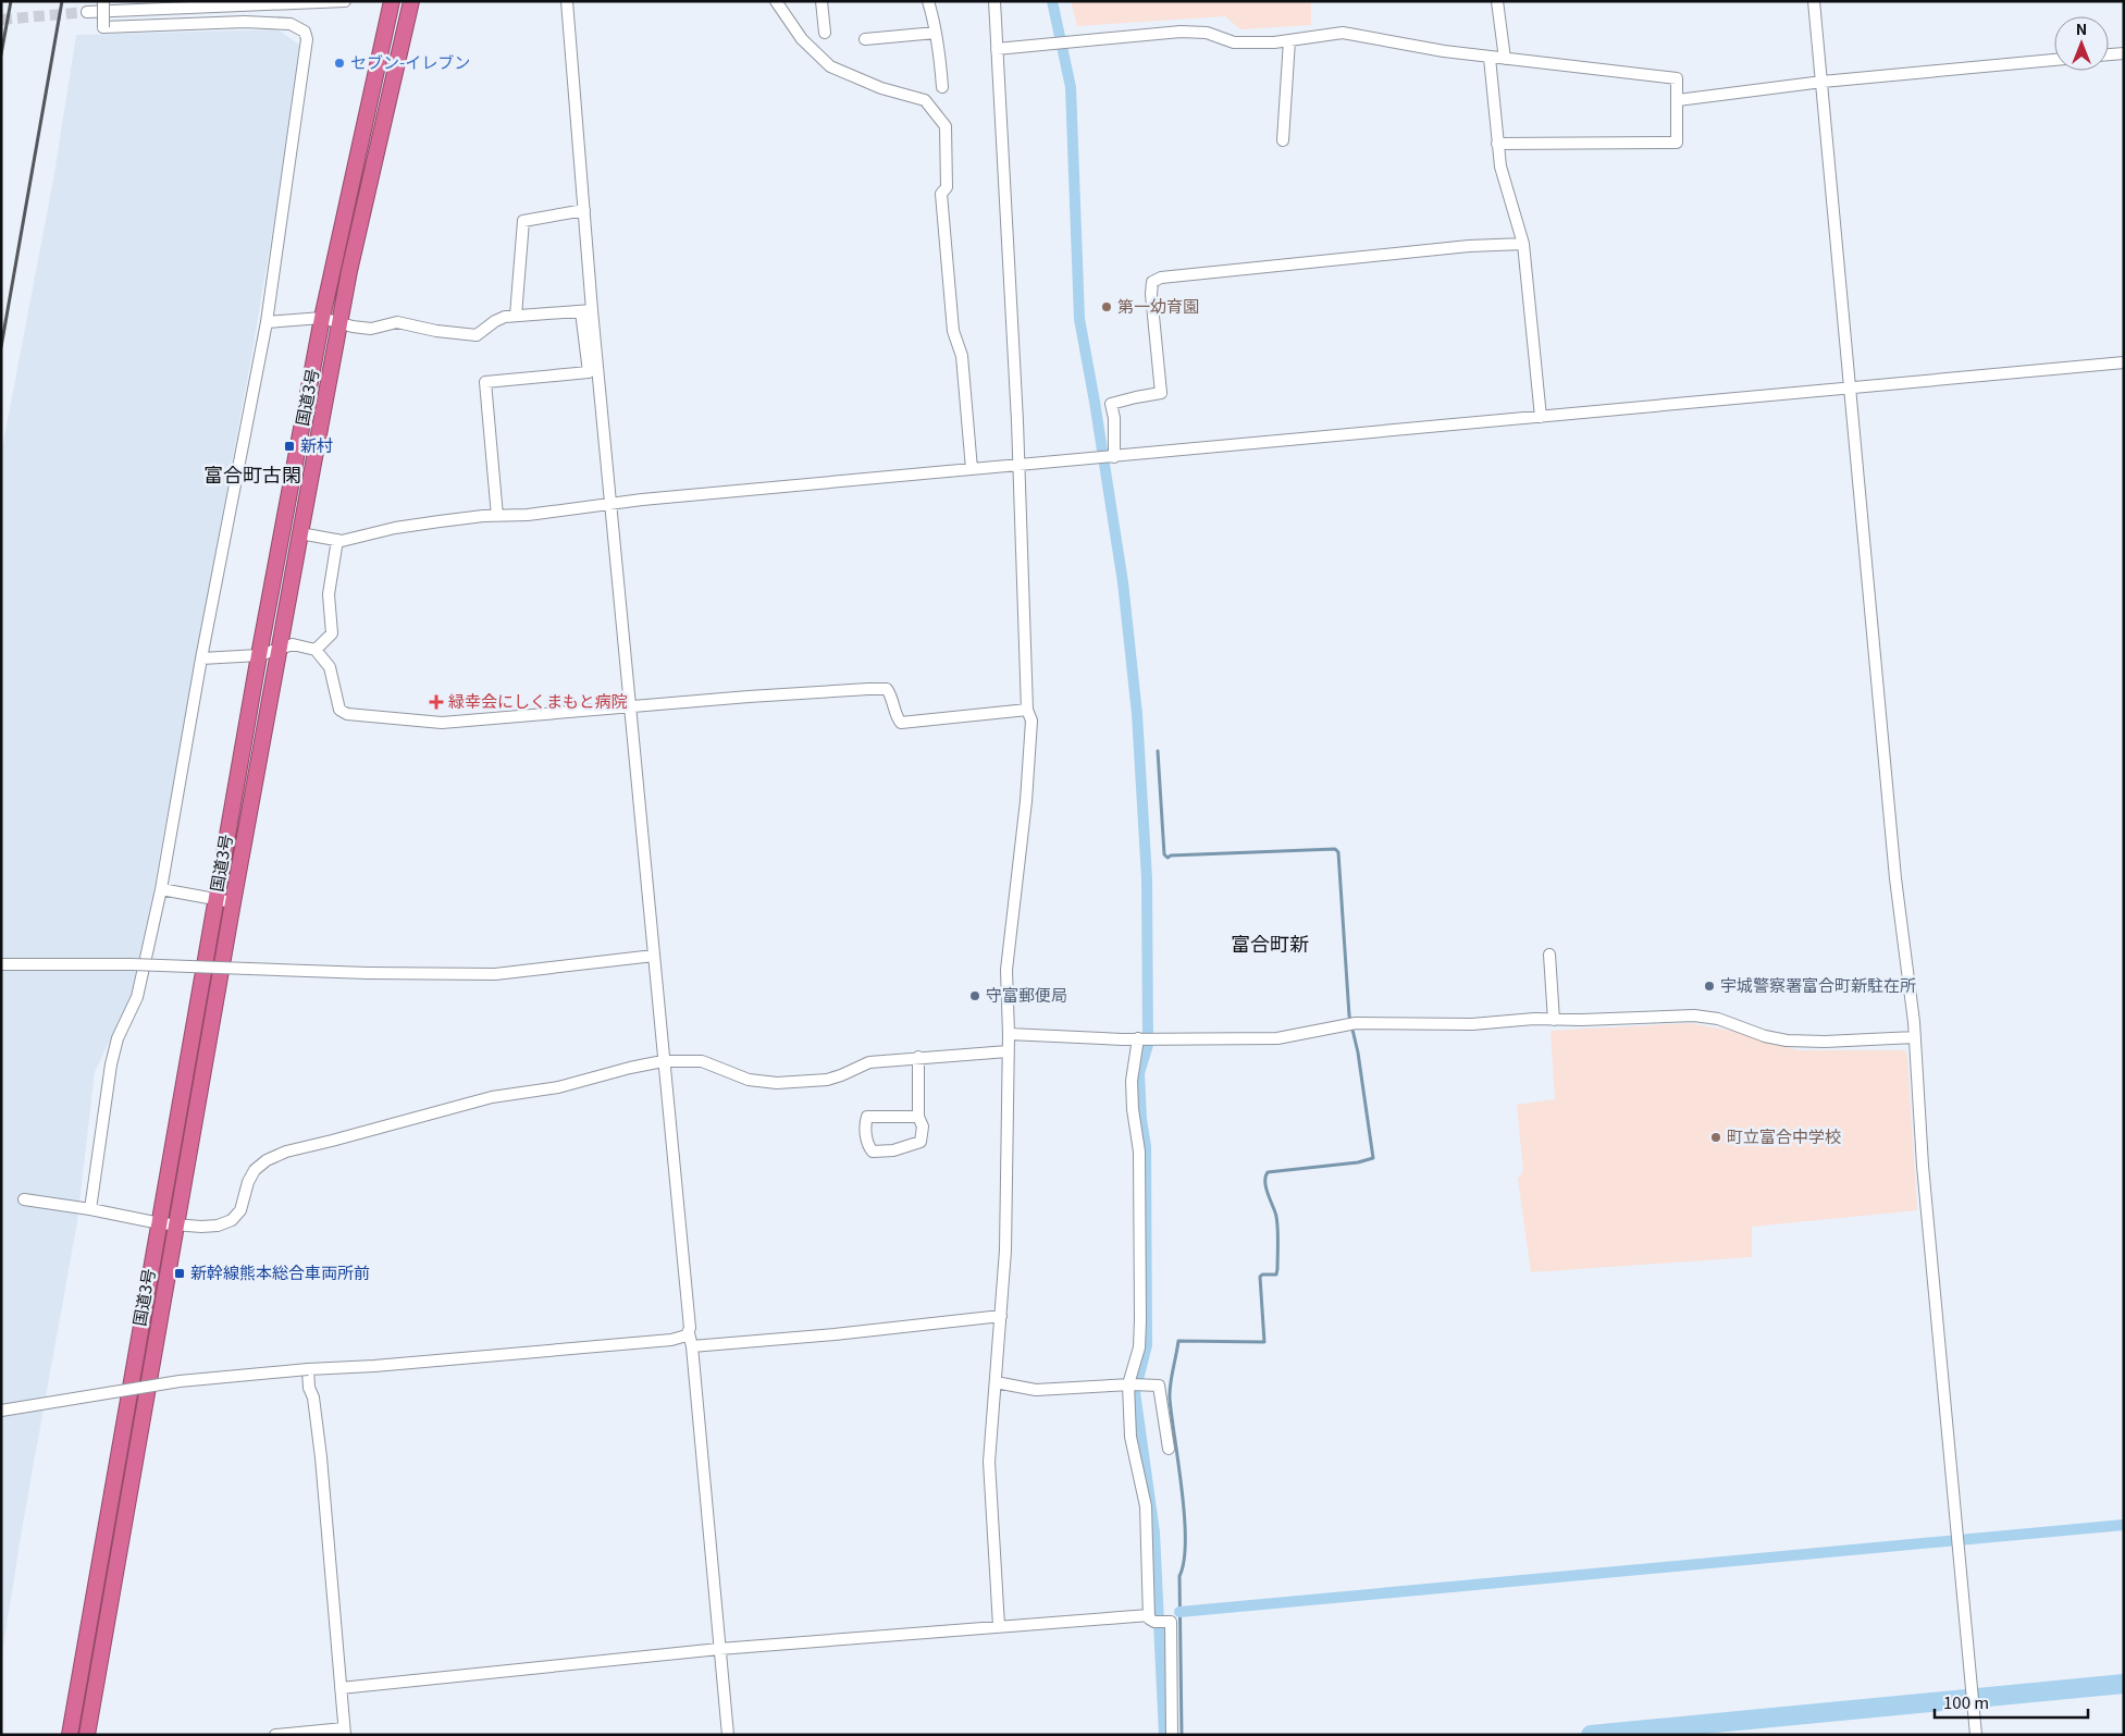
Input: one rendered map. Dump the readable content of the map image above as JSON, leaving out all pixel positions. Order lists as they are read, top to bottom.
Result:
{
  "streets": {
    "highway": ["国道3号"]
  },
  "districts": ["富合町古閑", "富合町新"],
  "places": {
    "other": [
      "セブン-イレブン",
      "第一幼育園",
      "宇城警察署富合町新駐在所",
      "守富郵便局",
      "町立富合中学校"
    ],
    "transit": ["新村", "新幹線熊本総合車両所前"],
    "health": ["緑幸会にしくまもと病院"]
  },
  "scale_bar": "100 m",
  "north": "top"
}
